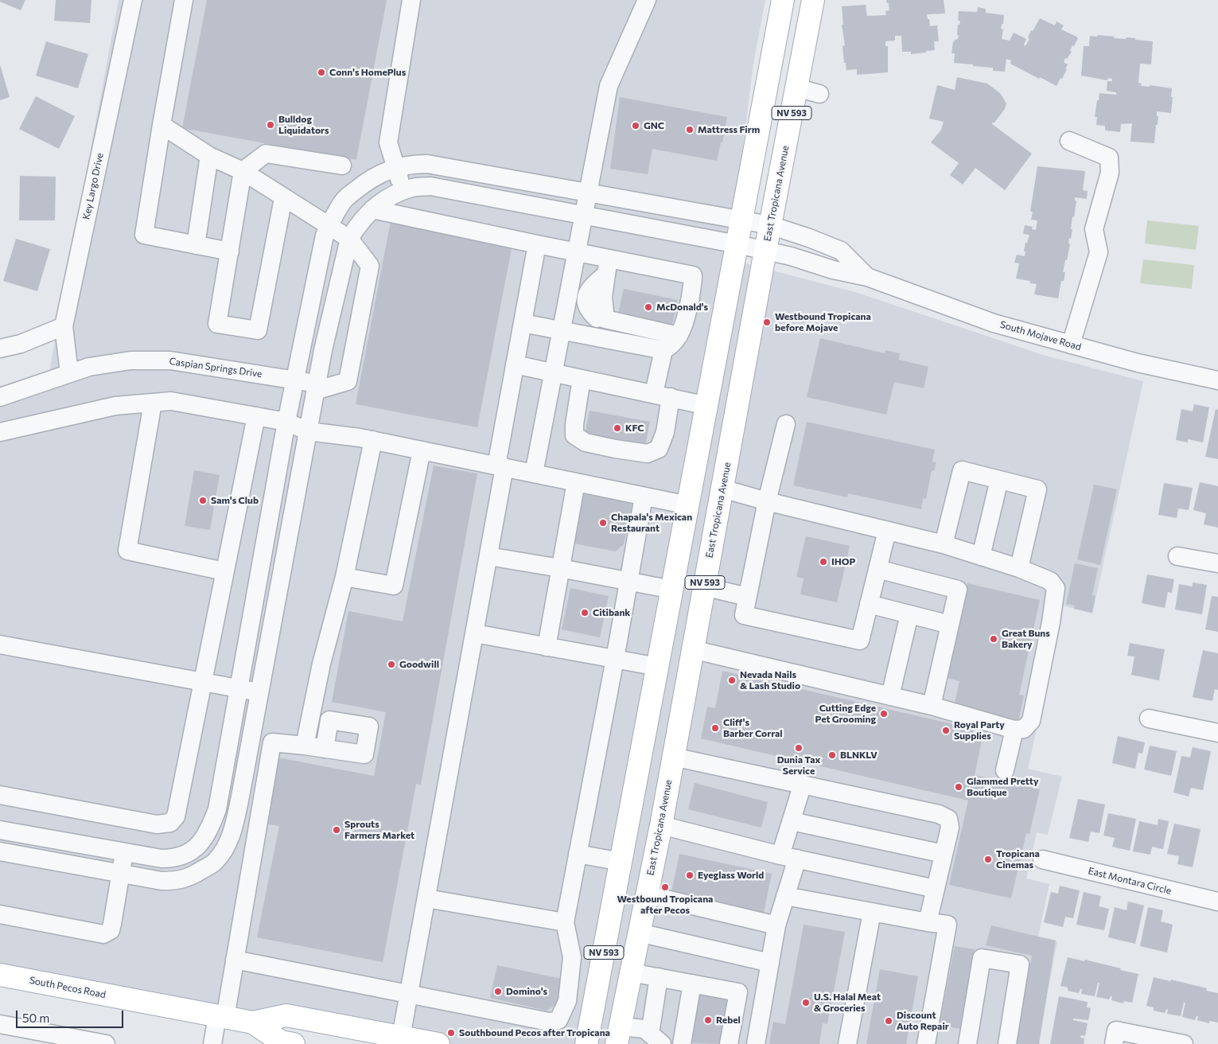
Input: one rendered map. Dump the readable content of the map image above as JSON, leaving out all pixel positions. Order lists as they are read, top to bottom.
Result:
{
  "streets": {
    "main road": ["NV 593", "East Tropicana Avenue", "South Pecos Road"],
    "street": [
      "Key Largo Drive",
      "South Mojave Road",
      "Caspian Springs Drive",
      "East Montara Circle"
    ]
  },
  "crossings": [
    ["NV 593", "South Mojave Road"],
    ["Key Largo Drive", "Caspian Springs Drive"],
    ["East Tropicana Avenue", "South Mojave Road"],
    ["South Mojave Road", "Caspian Springs Drive"]
  ],
  "places": [
    "Conn's HomePlus",
    "Bulldog Liquidators",
    "GNC",
    "Mattress Firm",
    "McDonald's",
    "Westbound Tropicana before Mojave",
    "KFC",
    "Sam's Club",
    "Chapala's Mexican Restaurant",
    "IHOP",
    "Citibank",
    "Great Buns Bakery",
    "Goodwill",
    "Nevada Nails & Lash Studio",
    "Cutting Edge Pet Grooming",
    "Cliff's Barber Corral",
    "Royal Party Supplies",
    "Dunia Tax Service",
    "BLNKLV",
    "Glammed Pretty Boutique",
    "Sprouts Farmers Market",
    "Tropicana Cinemas",
    "Eyeglass World",
    "Westbound Tropicana after Pecos",
    "Domino's",
    "U.S. Halal Meat & Groceries",
    "Rebel",
    "Discount Auto Repair",
    "Southbound Pecos after Tropicana"
  ],
  "scale_bar": "50 m"
}
